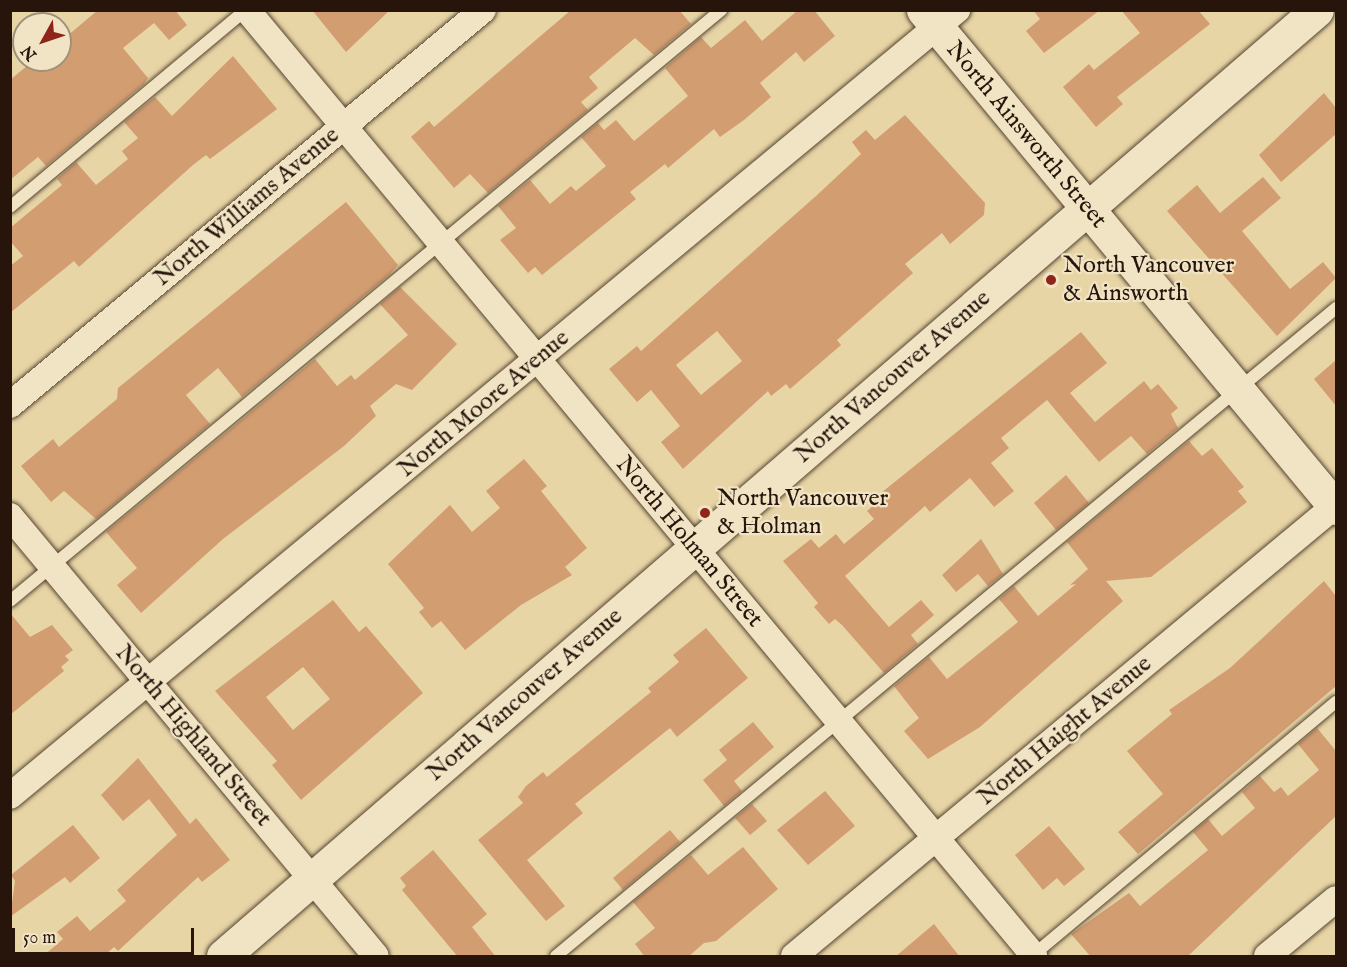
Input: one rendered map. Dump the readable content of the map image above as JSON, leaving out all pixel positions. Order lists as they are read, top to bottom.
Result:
{
  "streets": {
    "street": [
      "North Ainsworth Street",
      "North Williams Avenue",
      "North Vancouver Avenue",
      "North Moore Avenue",
      "North Holman Street",
      "North Haight Avenue",
      "North Highland Street"
    ]
  },
  "crossings": [
    ["North Ainsworth Street", "North Vancouver Avenue"],
    ["North Ainsworth Street", "North Moore Avenue"],
    ["North Ainsworth Street", "North Haight Avenue"],
    ["North Williams Avenue", "North Holman Street"],
    ["North Vancouver Avenue", "North Holman Street"],
    ["North Vancouver Avenue", "North Highland Street"],
    ["North Moore Avenue", "North Holman Street"],
    ["North Moore Avenue", "North Highland Street"],
    ["North Holman Street", "North Haight Avenue"]
  ],
  "places": ["North Vancouver & Ainsworth", "North Vancouver & Holman"],
  "scale_bar": "50 m",
  "north": "bottom left"
}
